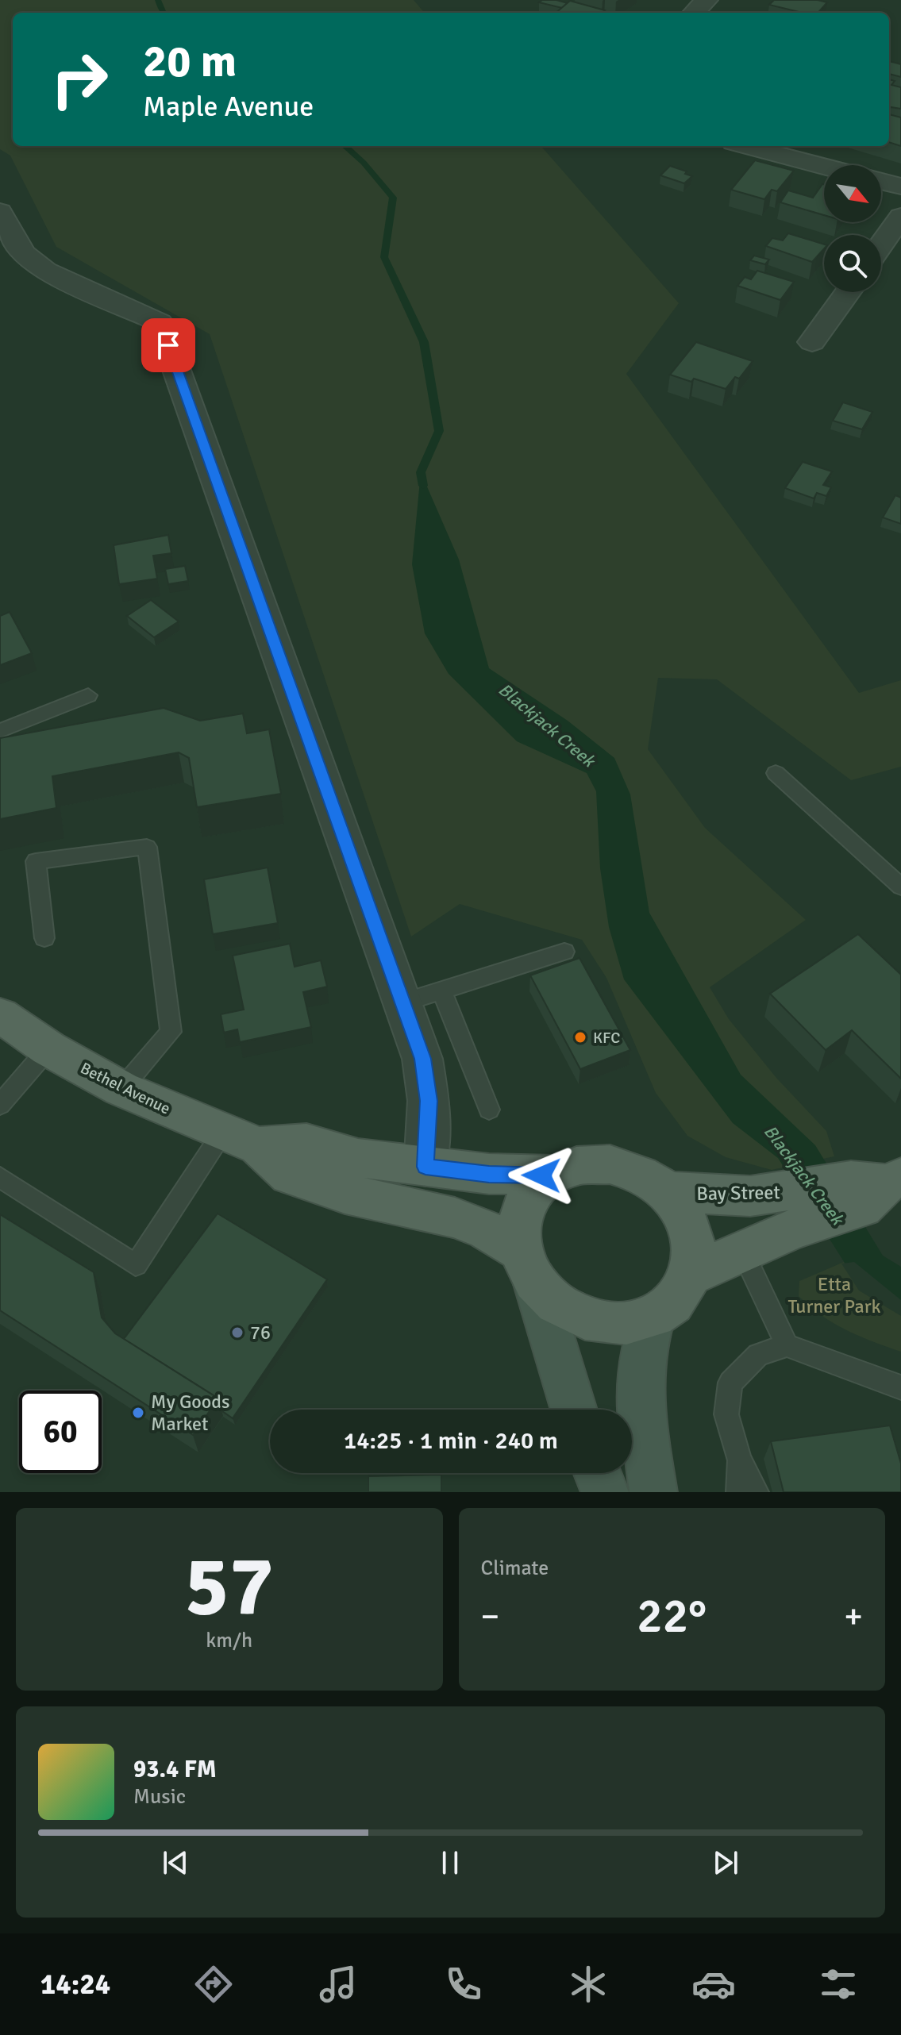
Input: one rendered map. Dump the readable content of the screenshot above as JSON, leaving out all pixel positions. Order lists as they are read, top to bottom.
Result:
{
  "streets": {
    "main road": ["Bethel Avenue", "Bay Street"]
  },
  "crossings": [
    ["Bethel Avenue", "Bay Street"]
  ],
  "water": ["Blackjack Creek"],
  "parks": ["Etta Turner Park"],
  "places": ["KFC", "76", "My Goods Market"],
  "north": "bottom right",
  "page": {
    "turn": ["20 m", "Maple Avenue"],
    "limit": "60",
    "trip": "14:25 · 1 min · 240 m",
    "tile": [
      ["57", "km/h"],
      "Climate"
    ],
    "heat": ["−", "22°", "+"],
    "song": ["93.4 FM", "Music"],
    "tabs": "14:24"
  }
}
